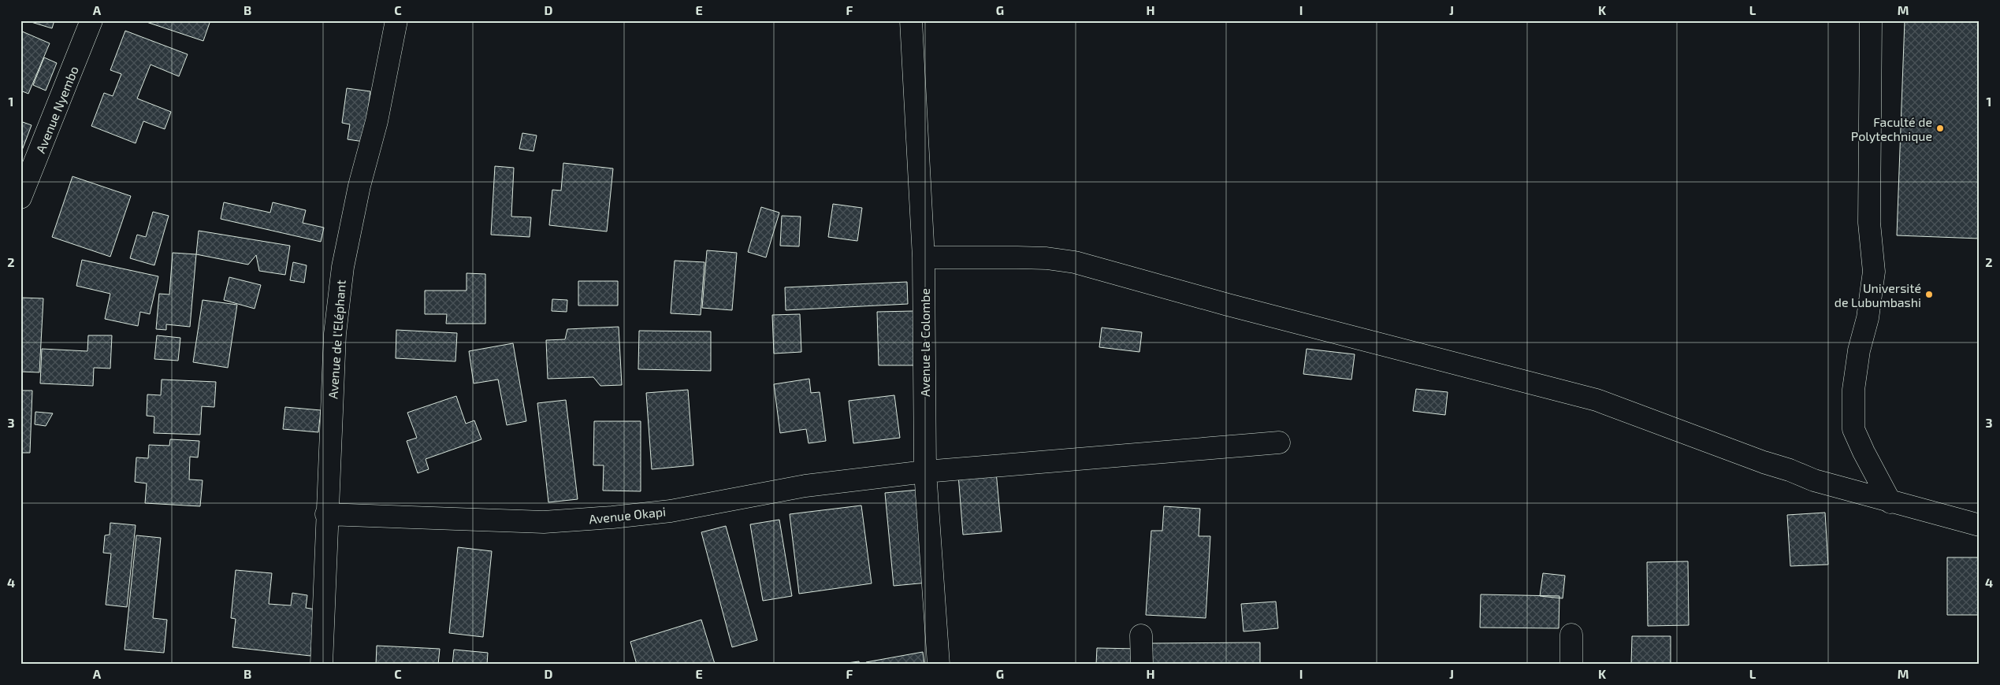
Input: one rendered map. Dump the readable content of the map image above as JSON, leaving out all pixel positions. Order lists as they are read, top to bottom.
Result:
{
  "streets": {
    "street": [
      "Avenue Nyembo",
      "Avenue de l'Eléphant",
      "Avenue la Colombe",
      "Avenue Okapi"
    ]
  },
  "crossings": [
    ["Avenue de l'Eléphant", "Avenue Okapi"],
    ["Avenue la Colombe", "Avenue Okapi"]
  ],
  "places": ["Faculté de Polytechnique", "Université de Lubumbashi"],
  "grid": {
    "columns": [
      "A",
      "B",
      "C",
      "D",
      "E",
      "F",
      "G",
      "H",
      "I",
      "J",
      "K",
      "L",
      "M"
    ],
    "rows": [
      "1",
      "2",
      "3",
      "4"
    ]
  }
}
